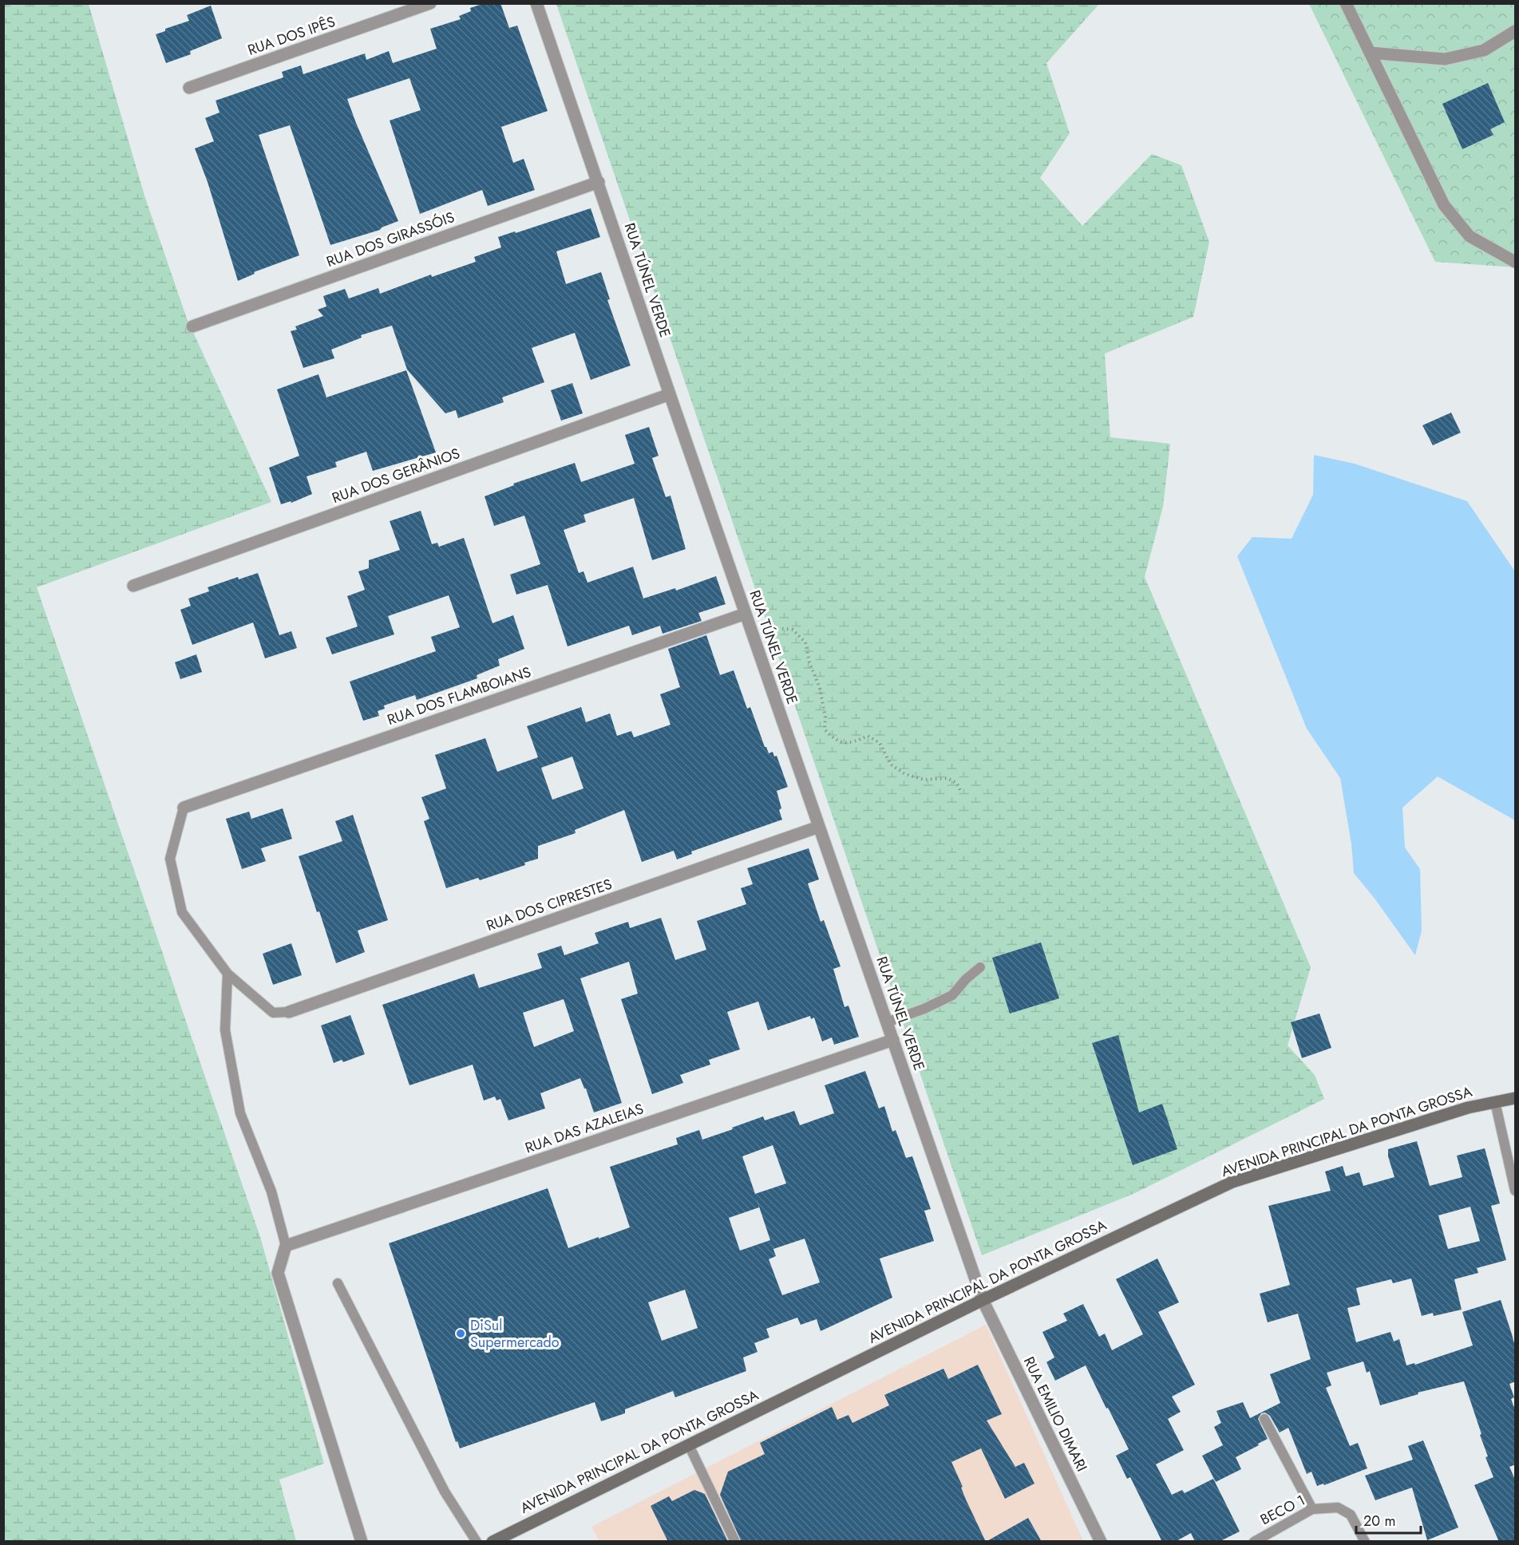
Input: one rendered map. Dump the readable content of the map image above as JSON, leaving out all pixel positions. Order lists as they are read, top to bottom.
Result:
{
  "streets": {
    "main road": ["AVENIDA PRINCIPAL DA PONTA GROSSA"],
    "street": [
      "RUA DOS IPÊS",
      "RUA DOS GIRASSÓIS",
      "RUA TÚNEL VERDE",
      "RUA DOS GERÂNIOS",
      "RUA DOS FLAMBOIANS",
      "RUA DOS CIPRESTES",
      "RUA DAS AZALEIAS",
      "RUA EMILIO DIMARI"
    ],
    "lane": ["BECO 1"]
  },
  "crossings": [
    ["RUA DOS GIRASSÓIS", "RUA TÚNEL VERDE"],
    ["RUA TÚNEL VERDE", "RUA DOS GERÂNIOS"],
    ["RUA TÚNEL VERDE", "RUA DOS FLAMBOIANS"],
    ["RUA TÚNEL VERDE", "RUA DOS CIPRESTES"],
    ["RUA TÚNEL VERDE", "RUA DAS AZALEIAS"],
    ["RUA TÚNEL VERDE", "AVENIDA PRINCIPAL DA PONTA GROSSA"],
    ["RUA TÚNEL VERDE", "RUA EMILIO DIMARI"],
    ["AVENIDA PRINCIPAL DA PONTA GROSSA", "RUA EMILIO DIMARI"]
  ],
  "places": ["DiSul Supermercado"],
  "scale_bar": "20 m"
}
